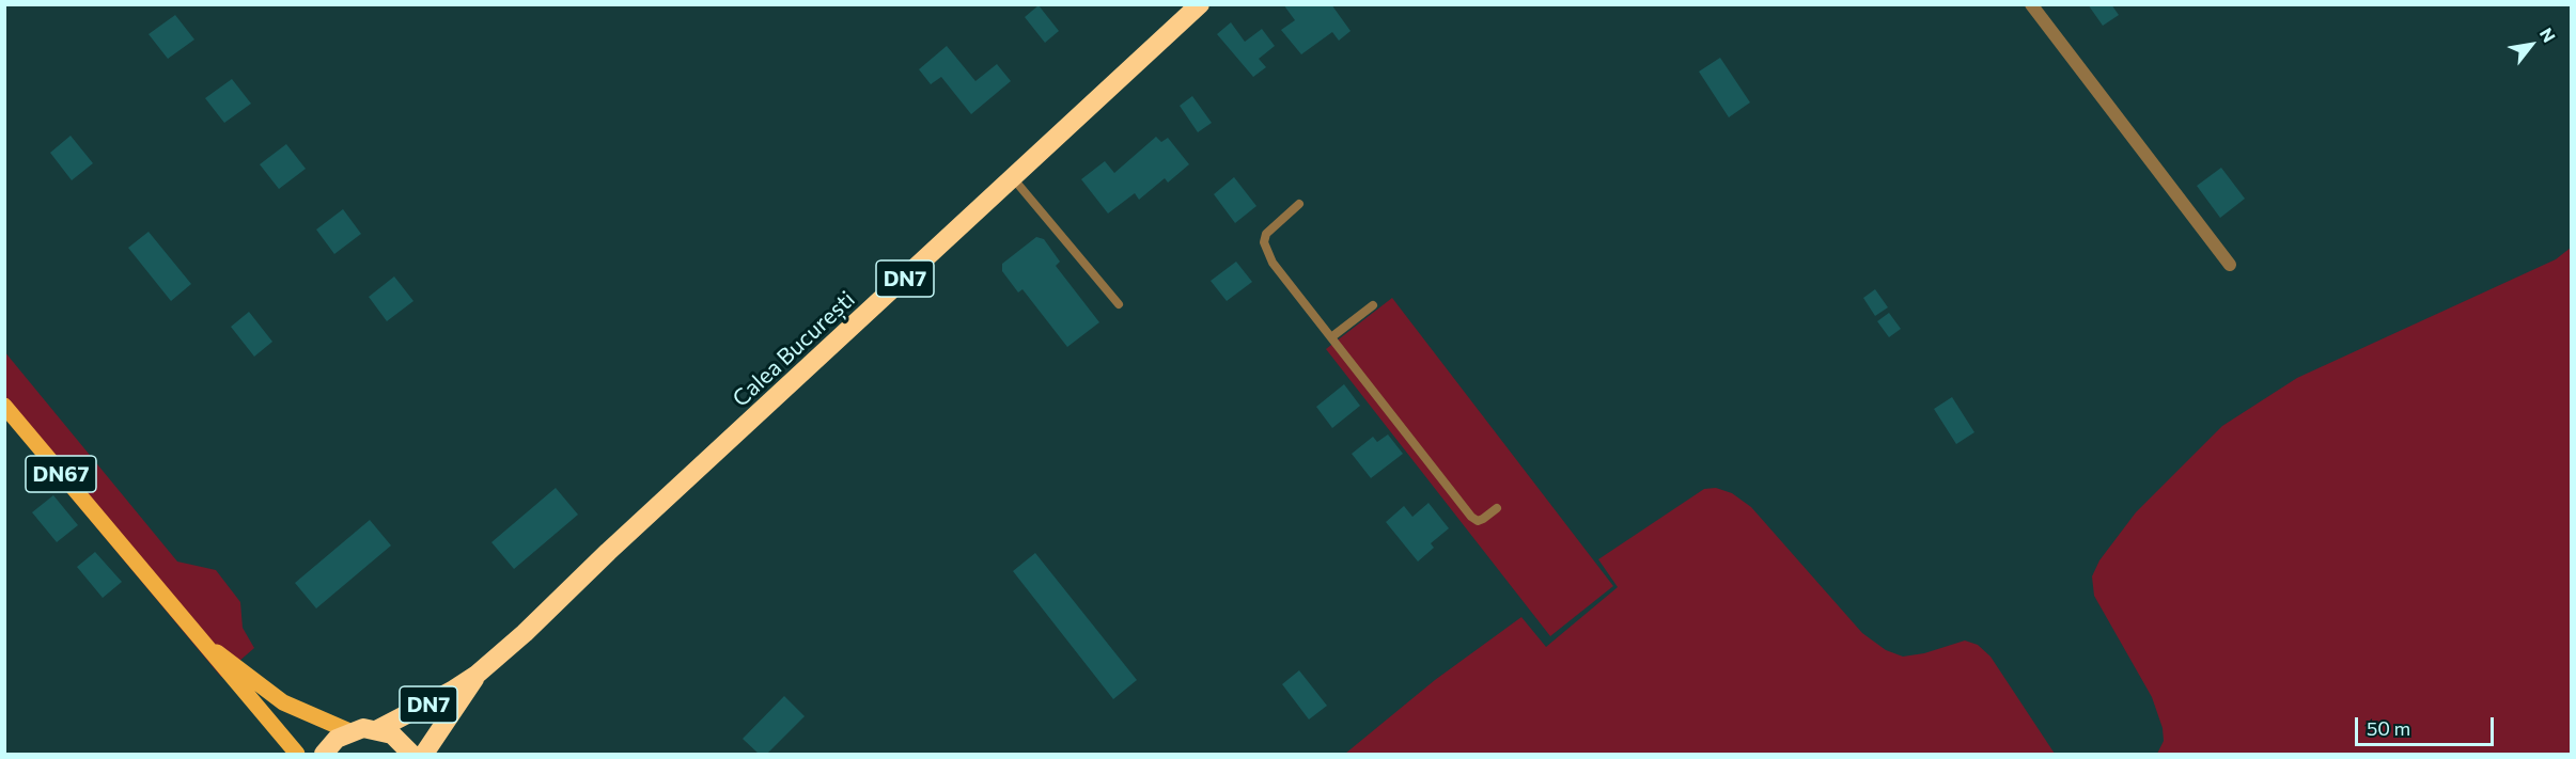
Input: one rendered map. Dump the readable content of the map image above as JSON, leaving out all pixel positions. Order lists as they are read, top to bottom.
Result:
{
  "streets": {
    "highway": ["DN7", "Calea București"],
    "main road": ["DN67"]
  },
  "crossings": [
    ["DN7", "Calea București"],
    ["Calea București", "DN67"]
  ],
  "scale_bar": "50 m",
  "north": "top right"
}
